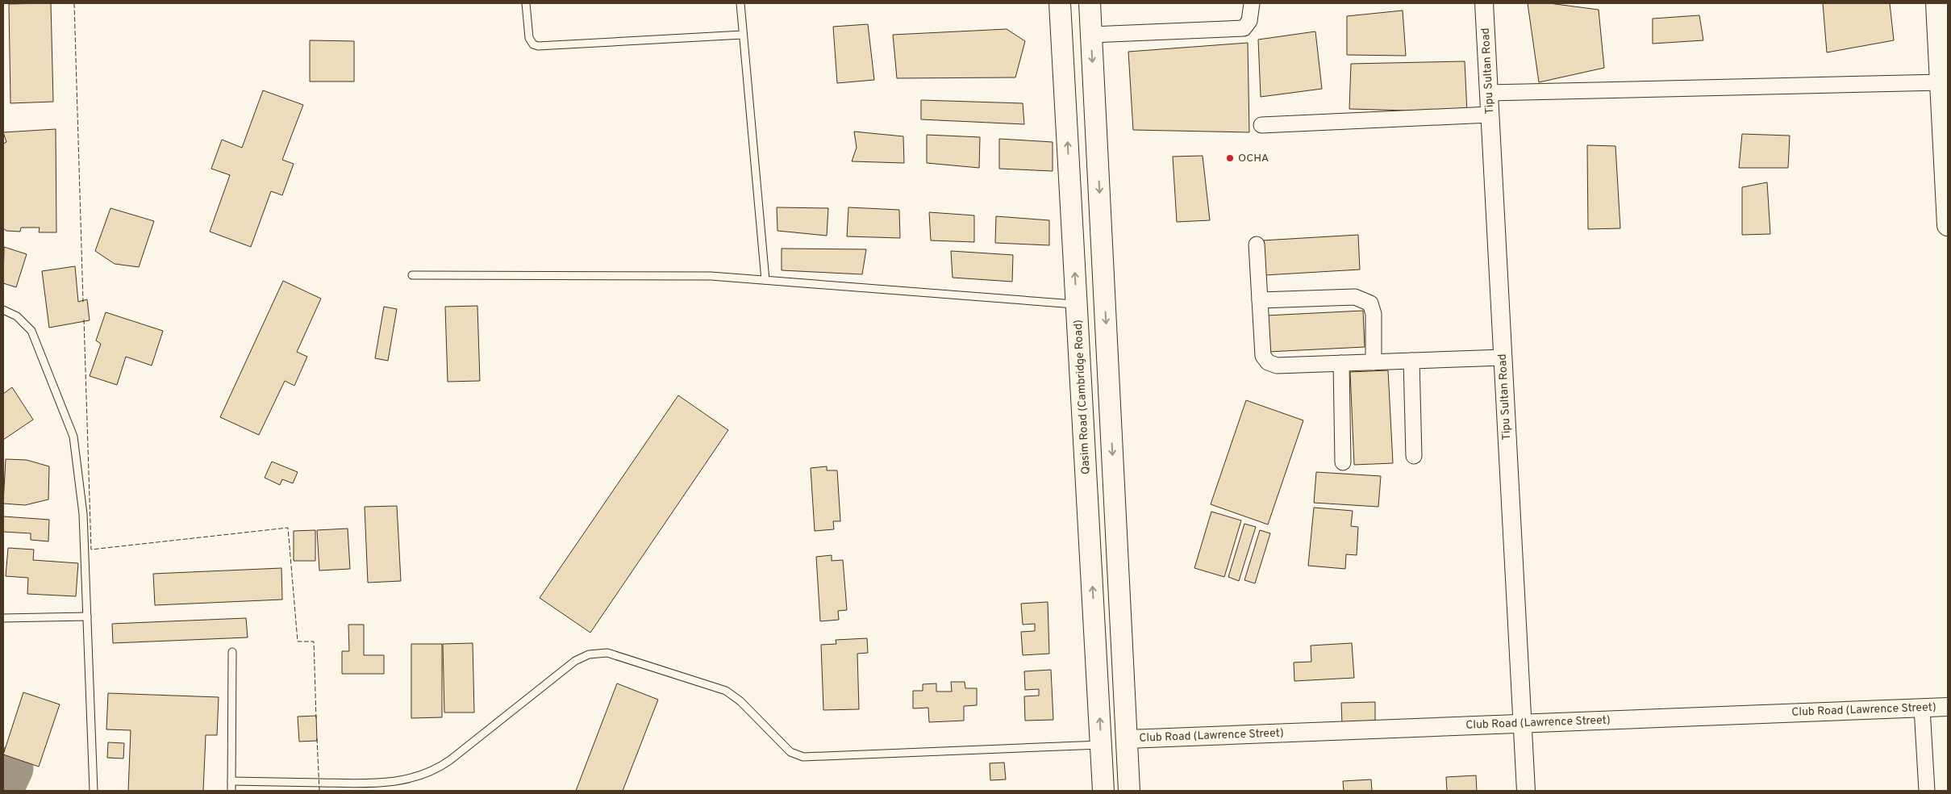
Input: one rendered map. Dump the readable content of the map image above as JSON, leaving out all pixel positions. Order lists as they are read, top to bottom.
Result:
{
  "streets": {
    "main road": ["Qasim Road (Cambridge Road)"],
    "street": ["Tipu Sultan Road", "Club Road (Lawrence Street)"]
  },
  "crossings": [
    ["Tipu Sultan Road", "Club Road (Lawrence Street)"]
  ],
  "places": ["OCHA"]
}
